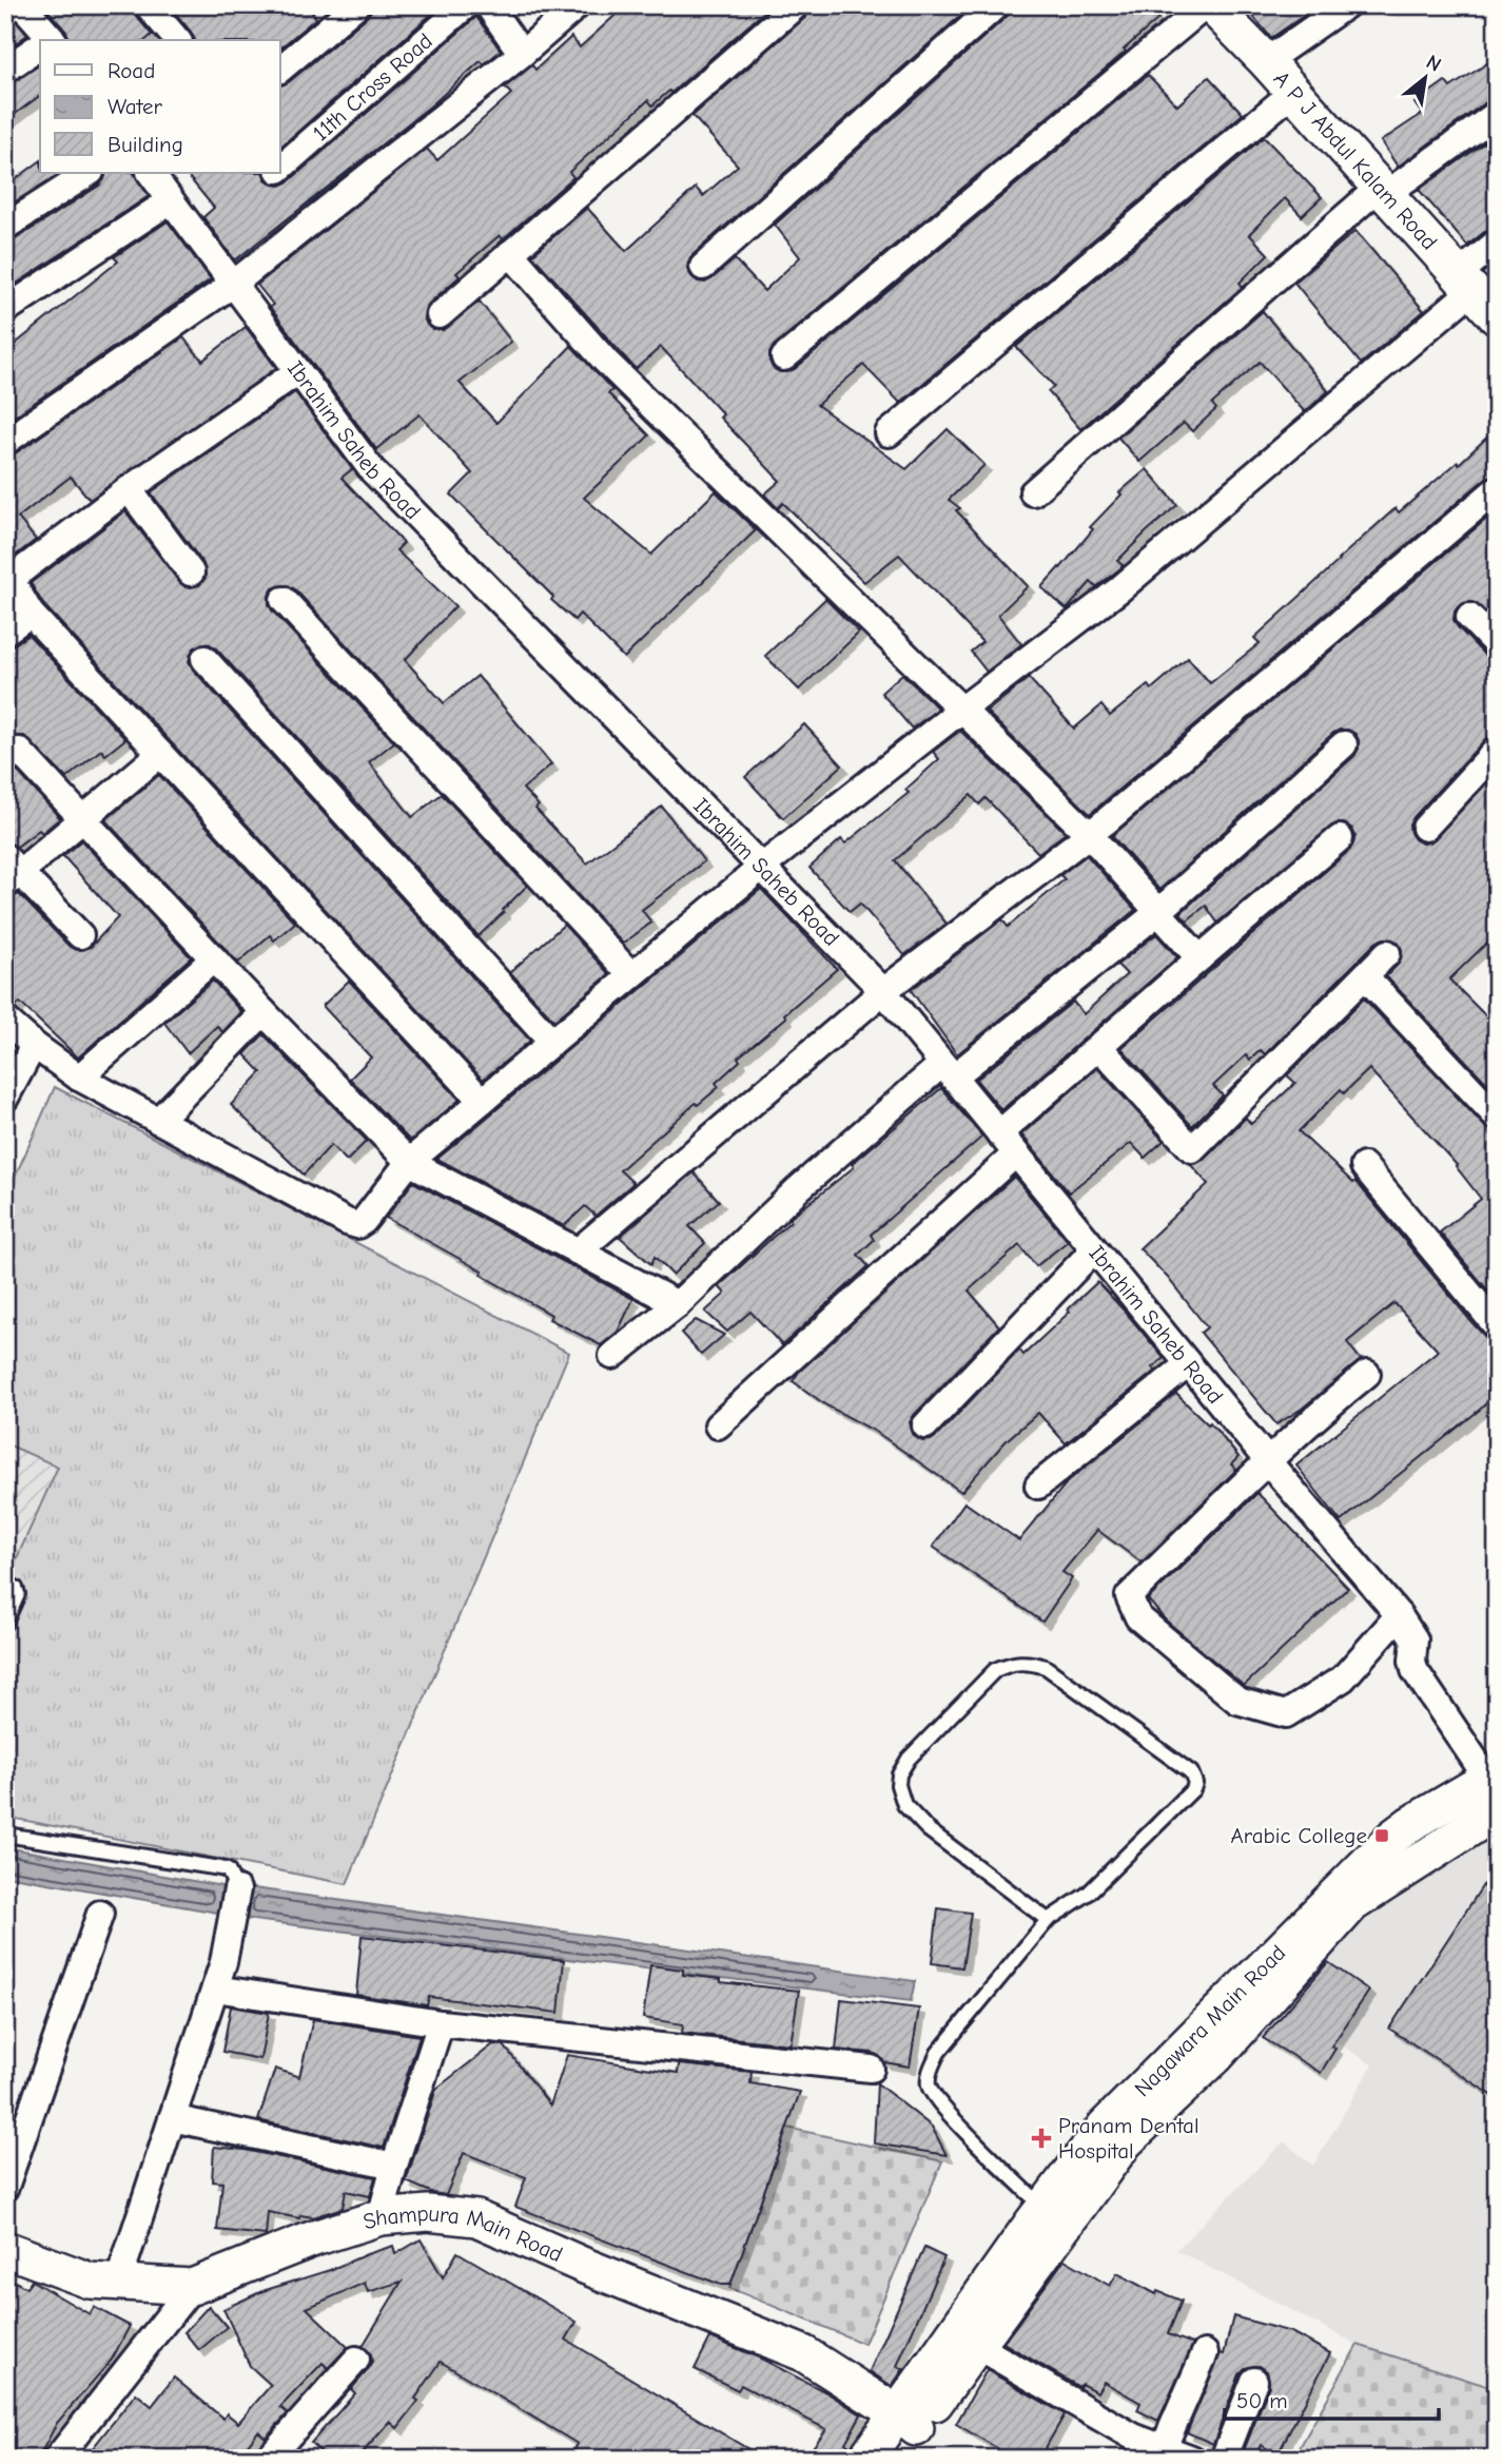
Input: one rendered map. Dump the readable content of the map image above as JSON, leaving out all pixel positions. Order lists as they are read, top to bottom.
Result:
{
  "streets": {
    "main road": ["A P J Abdul Kalam Road", "Nagawara Main Road", "Shampura Main Road"],
    "street": ["11th Cross Road", "Ibrahim Saheb Road"]
  },
  "crossings": [
    ["Ibrahim Saheb Road", "Nagawara Main Road"],
    ["Nagawara Main Road", "Shampura Main Road"]
  ],
  "places": {
    "transit": ["Arabic College"],
    "health": ["Pranam Dental Hospital"]
  },
  "legend": ["Road", "Water", "Building"],
  "scale_bar": "50 m",
  "north": "top right"
}
